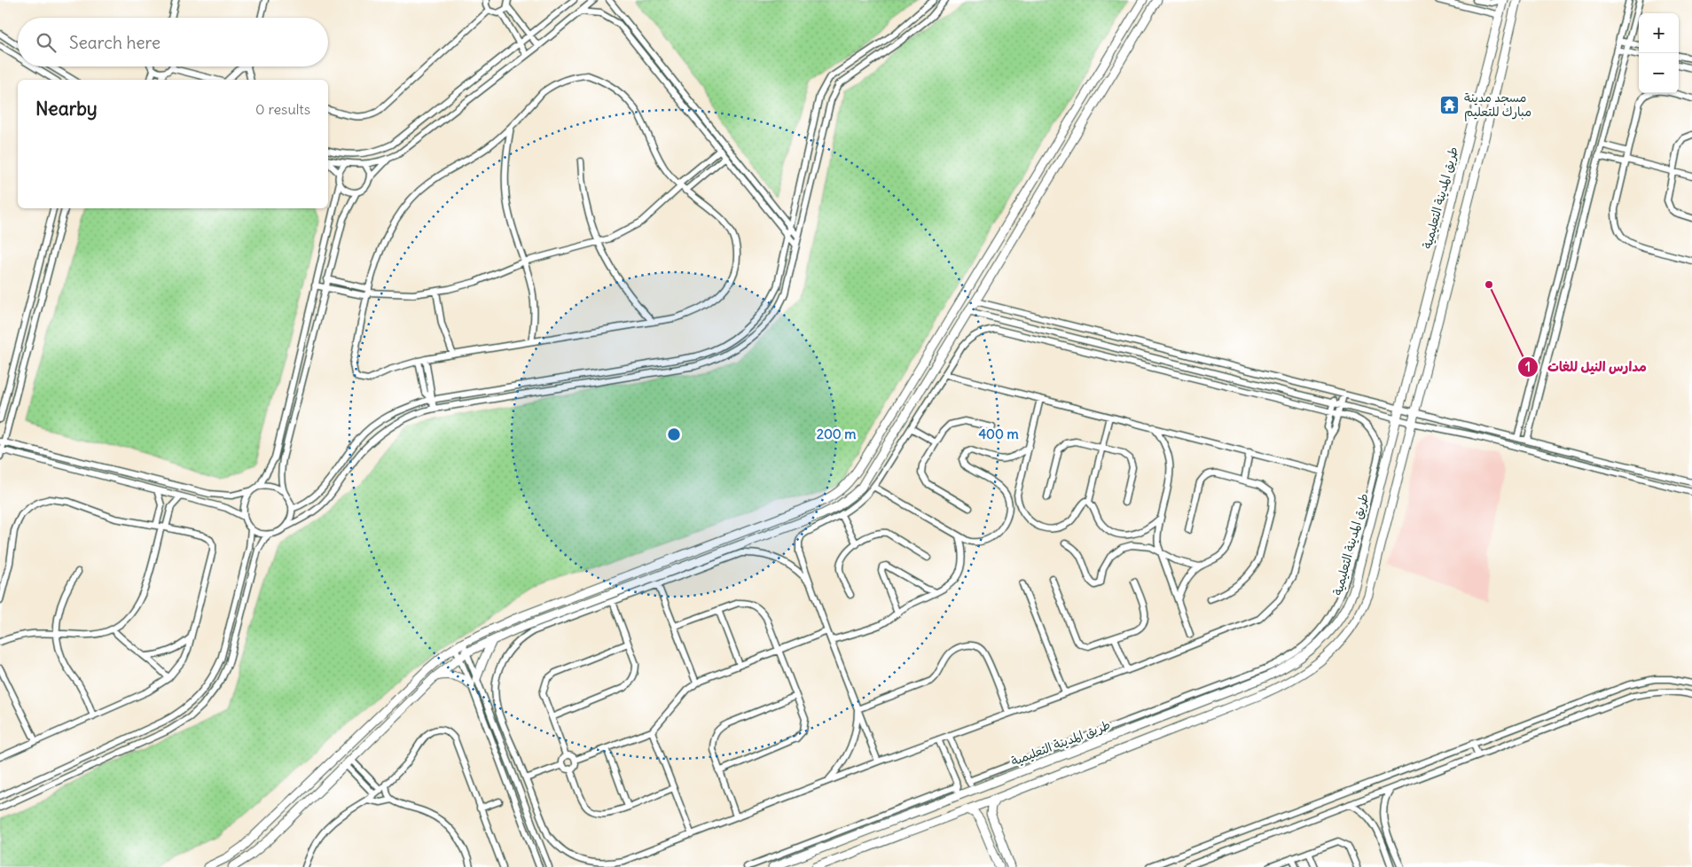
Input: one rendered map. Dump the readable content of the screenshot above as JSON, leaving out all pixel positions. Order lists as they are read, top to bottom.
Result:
{
  "streets": {
    "street": ["طريق المدينة التعليمية"]
  },
  "places": {
    "temple": ["مسجد مدينة مبارك للتعليم"],
    "other": ["مدارس النيل للغات"]
  },
  "page": {
    "map_buttons": ["+", "−"],
    "search": "Search here",
    "heading": ["Nearby", "0 results"]
  },
  "rings": ["200 m", "400 m"]
}
